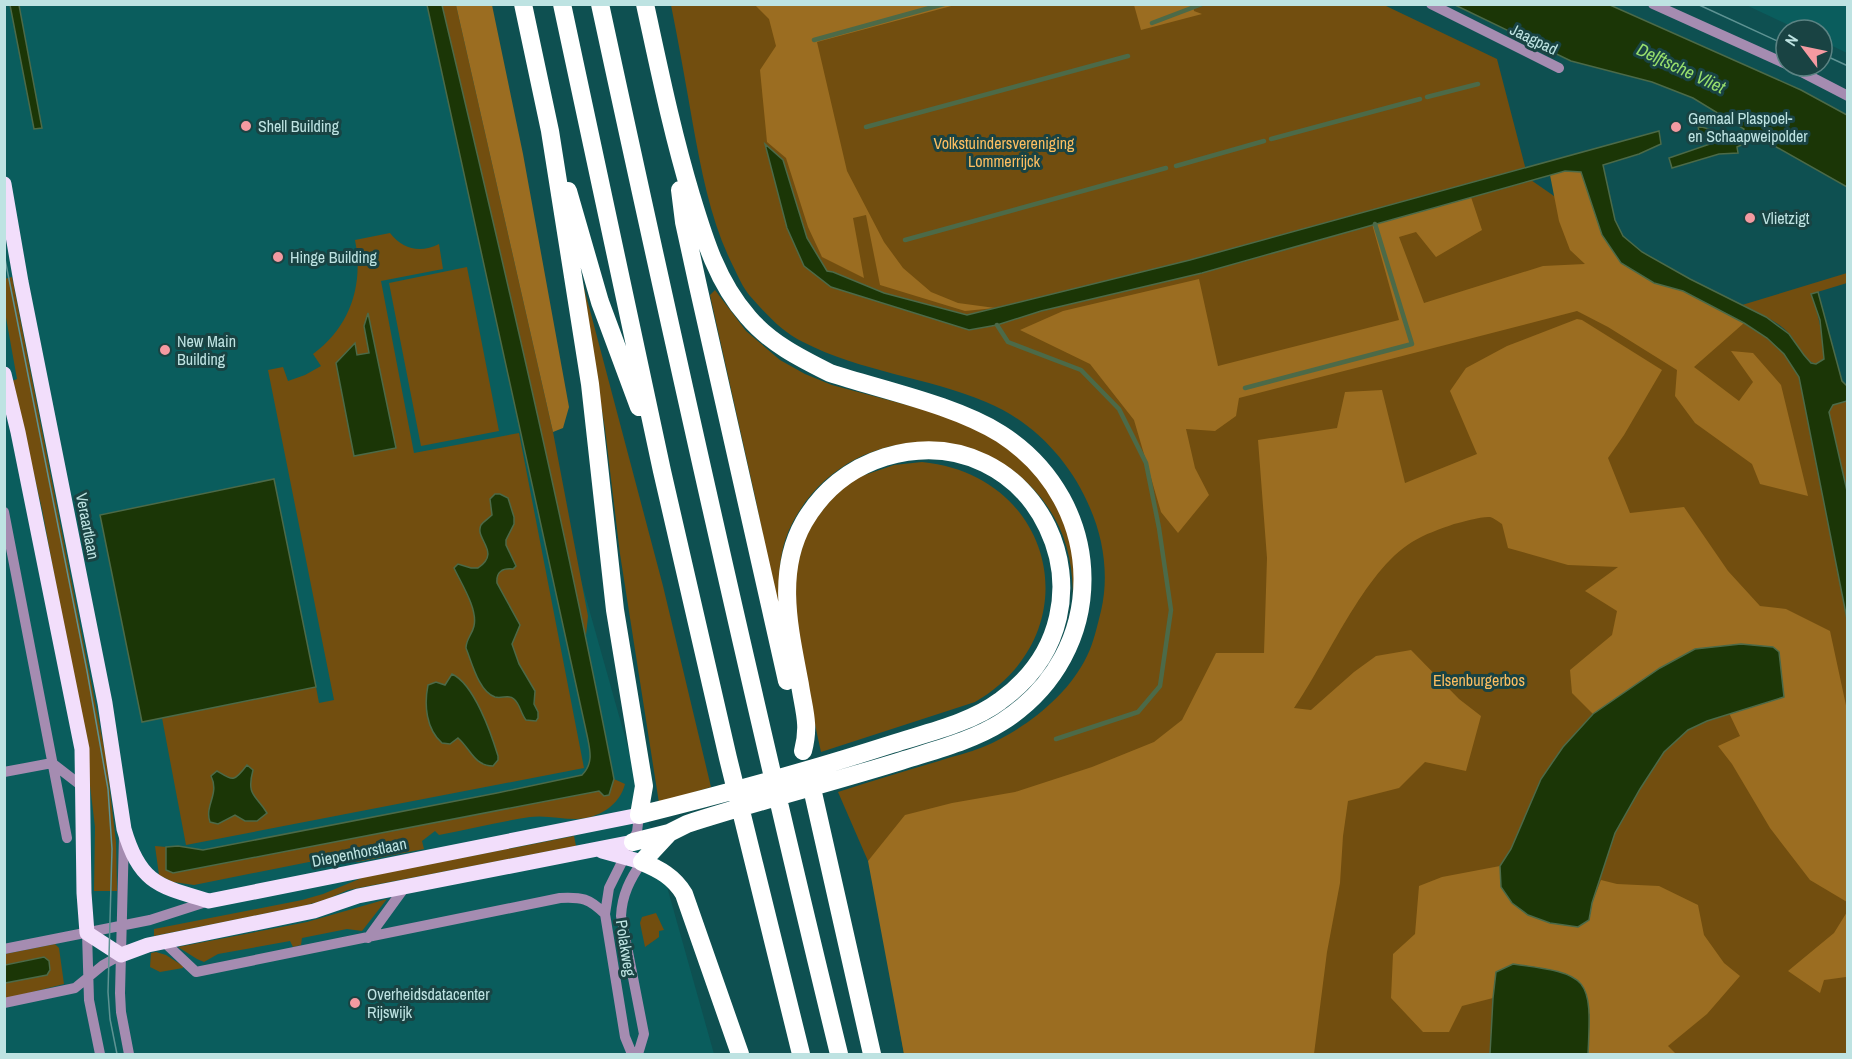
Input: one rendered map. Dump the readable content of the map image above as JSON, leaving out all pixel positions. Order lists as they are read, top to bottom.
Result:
{
  "streets": {
    "main road": ["Veraartlaan", "Diepenhorstlaan"],
    "street": ["Jaagpad", "Polakweg"]
  },
  "crossings": [
    ["Veraartlaan", "Diepenhorstlaan"],
    ["Diepenhorstlaan", "Polakweg"]
  ],
  "water": ["Delftsche Vliet"],
  "parks": ["Volkstuindersvereniging Lommerrijck", "Elsenburgerbos"],
  "places": [
    "Shell Building",
    "Gemaal Plaspoel- en Schaapweipolder",
    "Vlietzigt",
    "Hinge Building",
    "New Main Building",
    "Overheidsdatacenter Rijswijk"
  ],
  "north": "top left"
}
